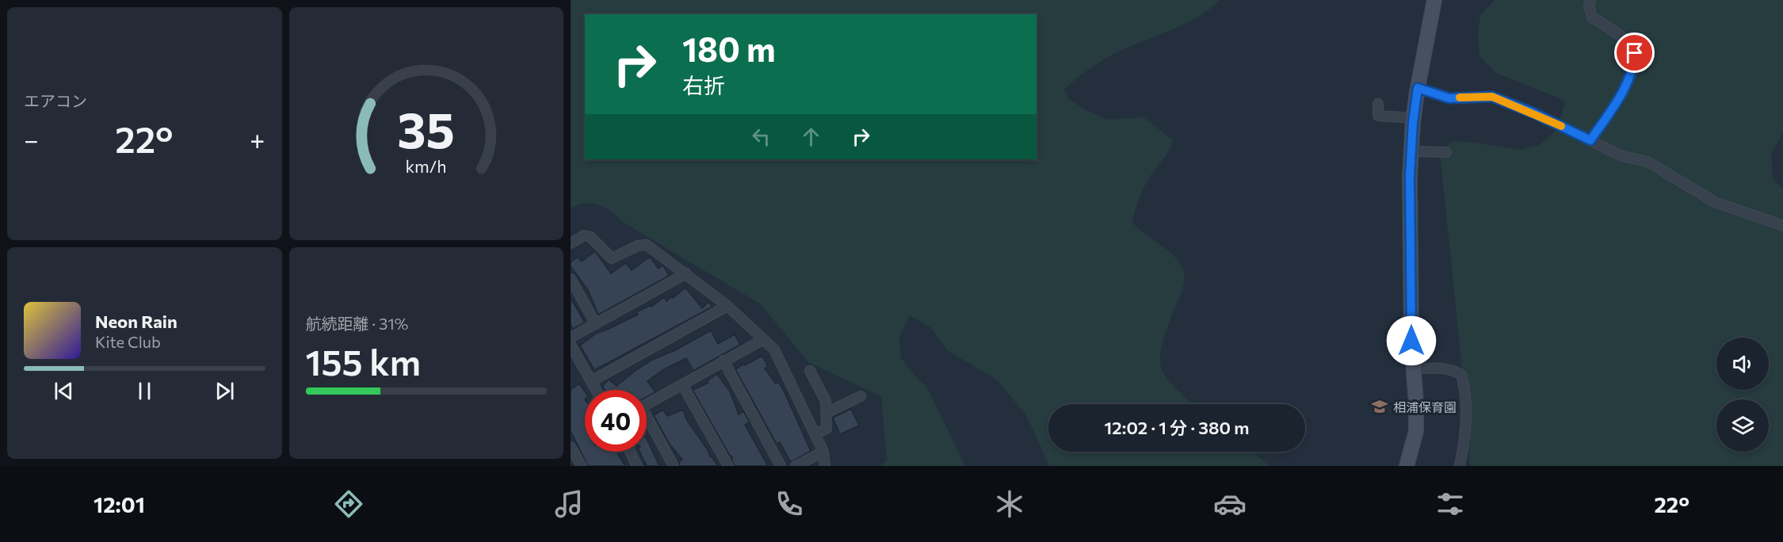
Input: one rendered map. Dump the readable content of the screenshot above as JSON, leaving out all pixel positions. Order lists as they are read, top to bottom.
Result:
{
  "places": {
    "school or university": ["相浦保育園"]
  },
  "page": {
    "tile": [
      "エアコン",
      ["航続距離 · 31%", "155 km"]
    ],
    "turn": ["180 m", "右折"],
    "heat": ["−", "22°", "+"],
    "song": ["Neon Rain", "Kite Club"],
    "limit": "40",
    "trip": "12:02 · 1 分 · 380 m",
    "tabs": ["12:01", "22°"],
    "gauge": ["35", "km/h"]
  }
}
